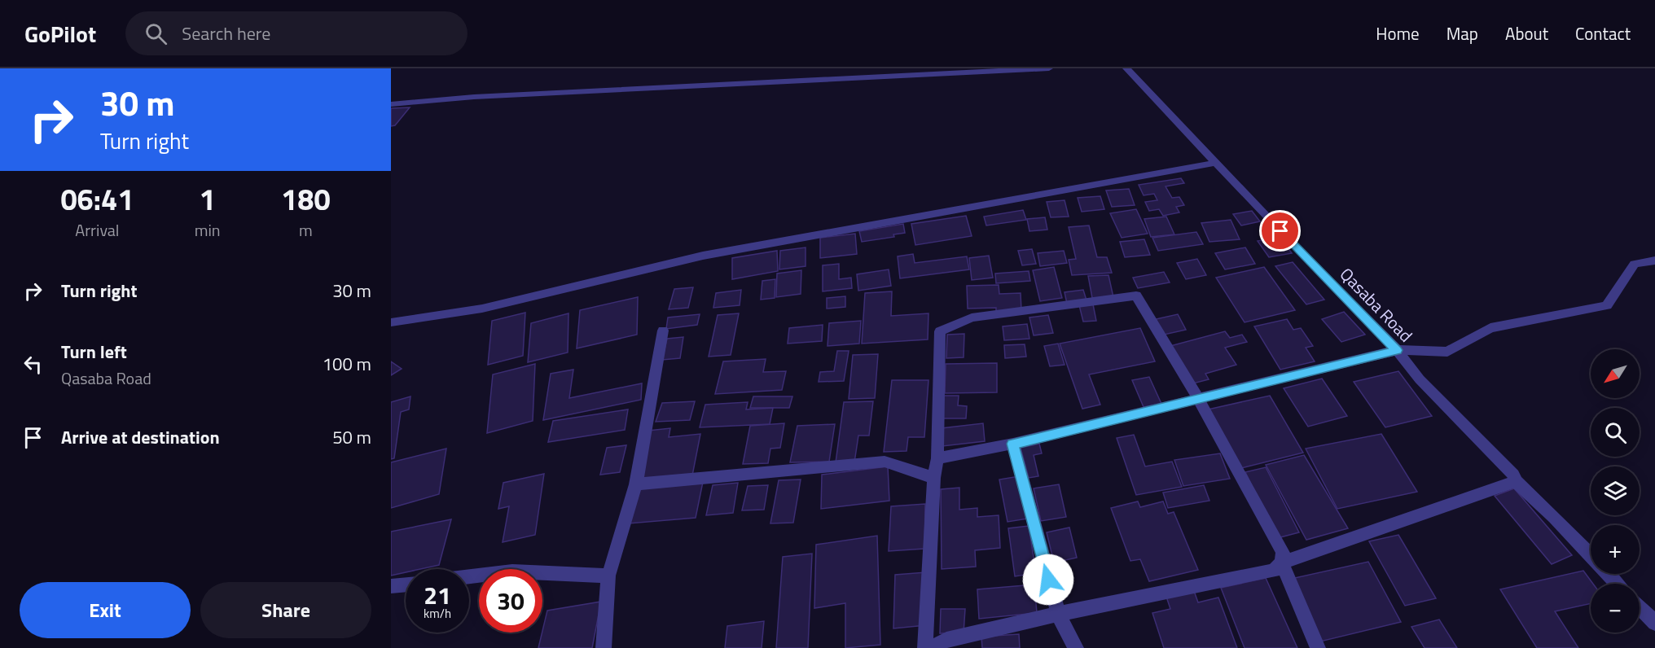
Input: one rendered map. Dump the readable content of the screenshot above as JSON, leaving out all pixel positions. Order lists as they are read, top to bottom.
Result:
{
  "streets": {
    "street": ["Qasaba Road"]
  },
  "north": "bottom left",
  "page": {
    "header": "GoPilot",
    "search": "Search here",
    "nav": [
      "Home",
      "Map",
      "About",
      "Contact"
    ],
    "turn": ["30 m", "Turn right"],
    "eta": [
      "06:41",
      "Arrival",
      "1",
      "min",
      "180",
      "m"
    ],
    "list": [
      {
        "name": "Turn right",
        "value": "30 m"
      },
      {
        "name": "Turn left",
        "note": "Qasaba Road",
        "value": "100 m"
      },
      {
        "name": "Arrive at destination",
        "value": "50 m"
      }
    ],
    "map_buttons": ["+", "−"],
    "speed": "21 km/h",
    "limit": "30",
    "buttons": ["Exit", "Share"]
  }
}
